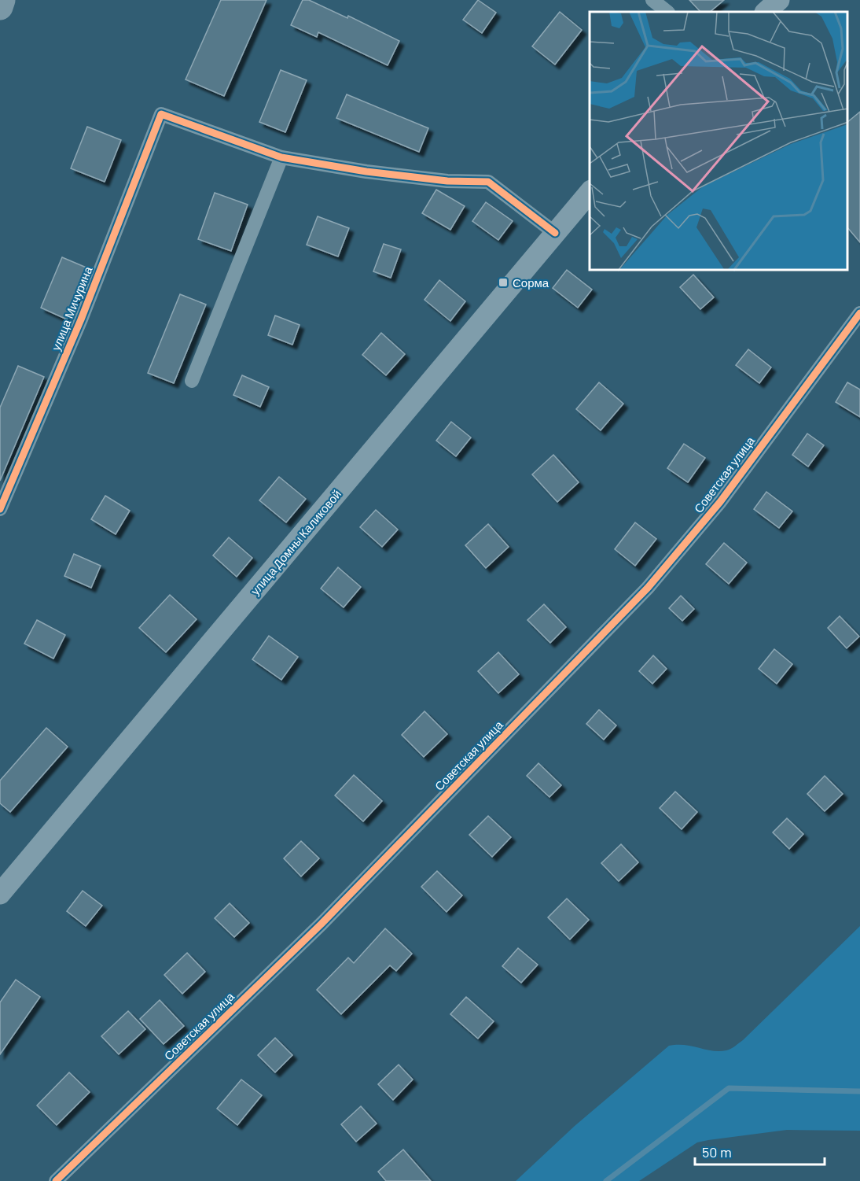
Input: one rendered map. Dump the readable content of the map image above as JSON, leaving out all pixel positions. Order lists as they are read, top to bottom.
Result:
{
  "streets": {
    "main road": ["улица Домны Каликовой"],
    "street": ["улица Мичурина", "Советская улица"]
  },
  "places": {
    "transit": ["Сорма"]
  },
  "scale_bar": "50 m"
}
